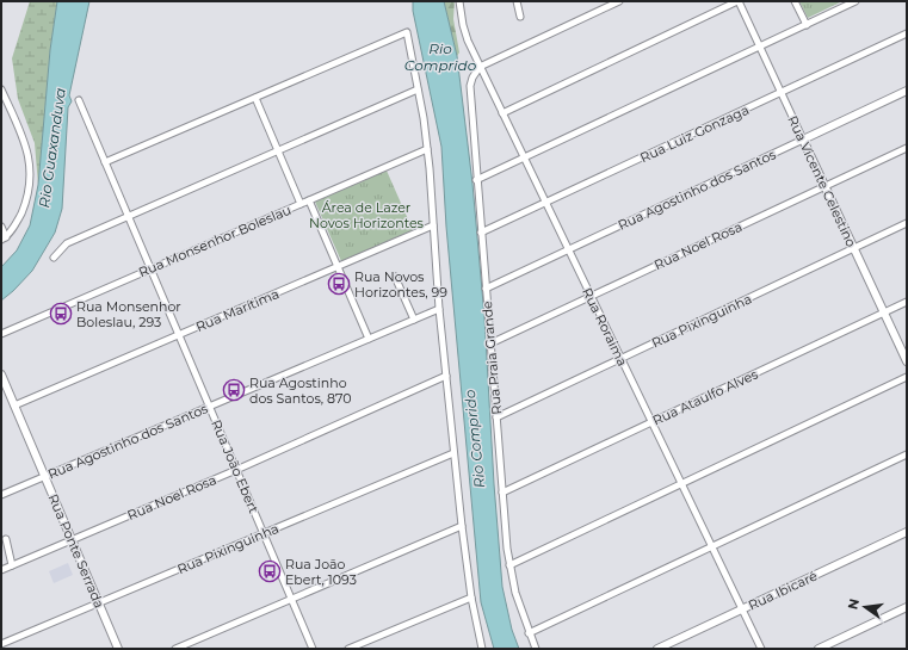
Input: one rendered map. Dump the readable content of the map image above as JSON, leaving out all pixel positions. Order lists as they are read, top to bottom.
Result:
{
  "streets": {
    "street": [
      "Rua Luiz Gonzaga",
      "Rua Vicente Celestino",
      "Rua Agostinho dos Santos",
      "Rua Monsenhor Boleslau",
      "Rua Noel Rosa",
      "Rua Marítima",
      "Rua Pixinguinha",
      "Rua Roraima",
      "Rua Praia Grande",
      "Rua Ataulfo Alves",
      "Rua João Ebert",
      "Rua Ponte Serrada",
      "Rua Ibicaré"
    ]
  },
  "crossings": [
    ["Rua Luiz Gonzaga", "Rua Vicente Celestino"],
    ["Rua Luiz Gonzaga", "Rua Roraima"],
    ["Rua Luiz Gonzaga", "Rua Praia Grande"],
    ["Rua Vicente Celestino", "Rua Agostinho dos Santos"],
    ["Rua Vicente Celestino", "Rua Noel Rosa"],
    ["Rua Vicente Celestino", "Rua Pixinguinha"],
    ["Rua Vicente Celestino", "Rua Ataulfo Alves"],
    ["Rua Agostinho dos Santos", "Rua Roraima"],
    ["Rua Agostinho dos Santos", "Rua Praia Grande"],
    ["Rua Agostinho dos Santos", "Rua João Ebert"],
    ["Rua Agostinho dos Santos", "Rua Ponte Serrada"],
    ["Rua Monsenhor Boleslau", "Rua João Ebert"],
    ["Rua Noel Rosa", "Rua Roraima"],
    ["Rua Noel Rosa", "Rua Praia Grande"],
    ["Rua Noel Rosa", "Rua João Ebert"],
    ["Rua Noel Rosa", "Rua Ponte Serrada"],
    ["Rua Marítima", "Rua João Ebert"],
    ["Rua Marítima", "Rua Ponte Serrada"],
    ["Rua Pixinguinha", "Rua Roraima"],
    ["Rua Pixinguinha", "Rua Praia Grande"],
    ["Rua Pixinguinha", "Rua João Ebert"],
    ["Rua Pixinguinha", "Rua Ponte Serrada"],
    ["Rua Roraima", "Rua Praia Grande"],
    ["Rua Roraima", "Rua Ataulfo Alves"],
    ["Rua Roraima", "Rua Ibicaré"],
    ["Rua Praia Grande", "Rua Ataulfo Alves"]
  ],
  "water": ["Rio Comprido", "Rio Guaxanduva"],
  "parks": ["Área de Lazer Novos Horizontes"],
  "places": {
    "bus stop": [
      "Rua Novos Horizontes, 99",
      "Rua Monsenhor Boleslau, 293",
      "Rua Agostinho dos Santos, 870",
      "Rua João Ebert, 1093"
    ]
  },
  "north": "left"
}
